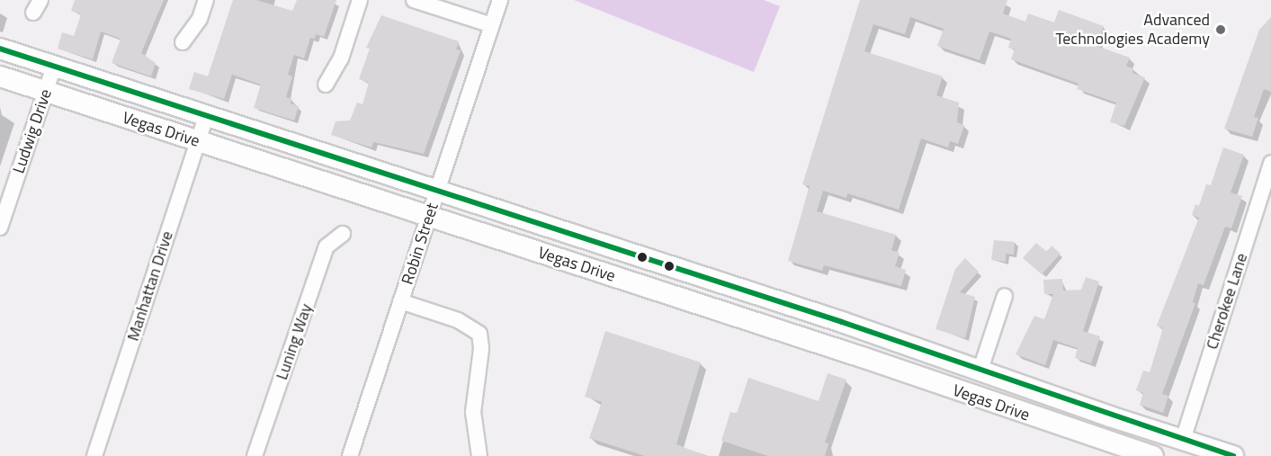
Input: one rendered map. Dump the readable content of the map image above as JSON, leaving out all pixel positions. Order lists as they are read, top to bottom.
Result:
{
  "streets": {
    "main road": ["Vegas Drive"],
    "street": [
      "Ludwig Drive",
      "Robin Street",
      "Manhattan Drive",
      "Cherokee Lane",
      "Luning Way"
    ]
  },
  "crossings": [
    ["Vegas Drive", "Ludwig Drive"],
    ["Vegas Drive", "Robin Street"],
    ["Vegas Drive", "Manhattan Drive"],
    ["Vegas Drive", "Cherokee Lane"]
  ],
  "places": ["Advanced Technologies Academy"]
}
